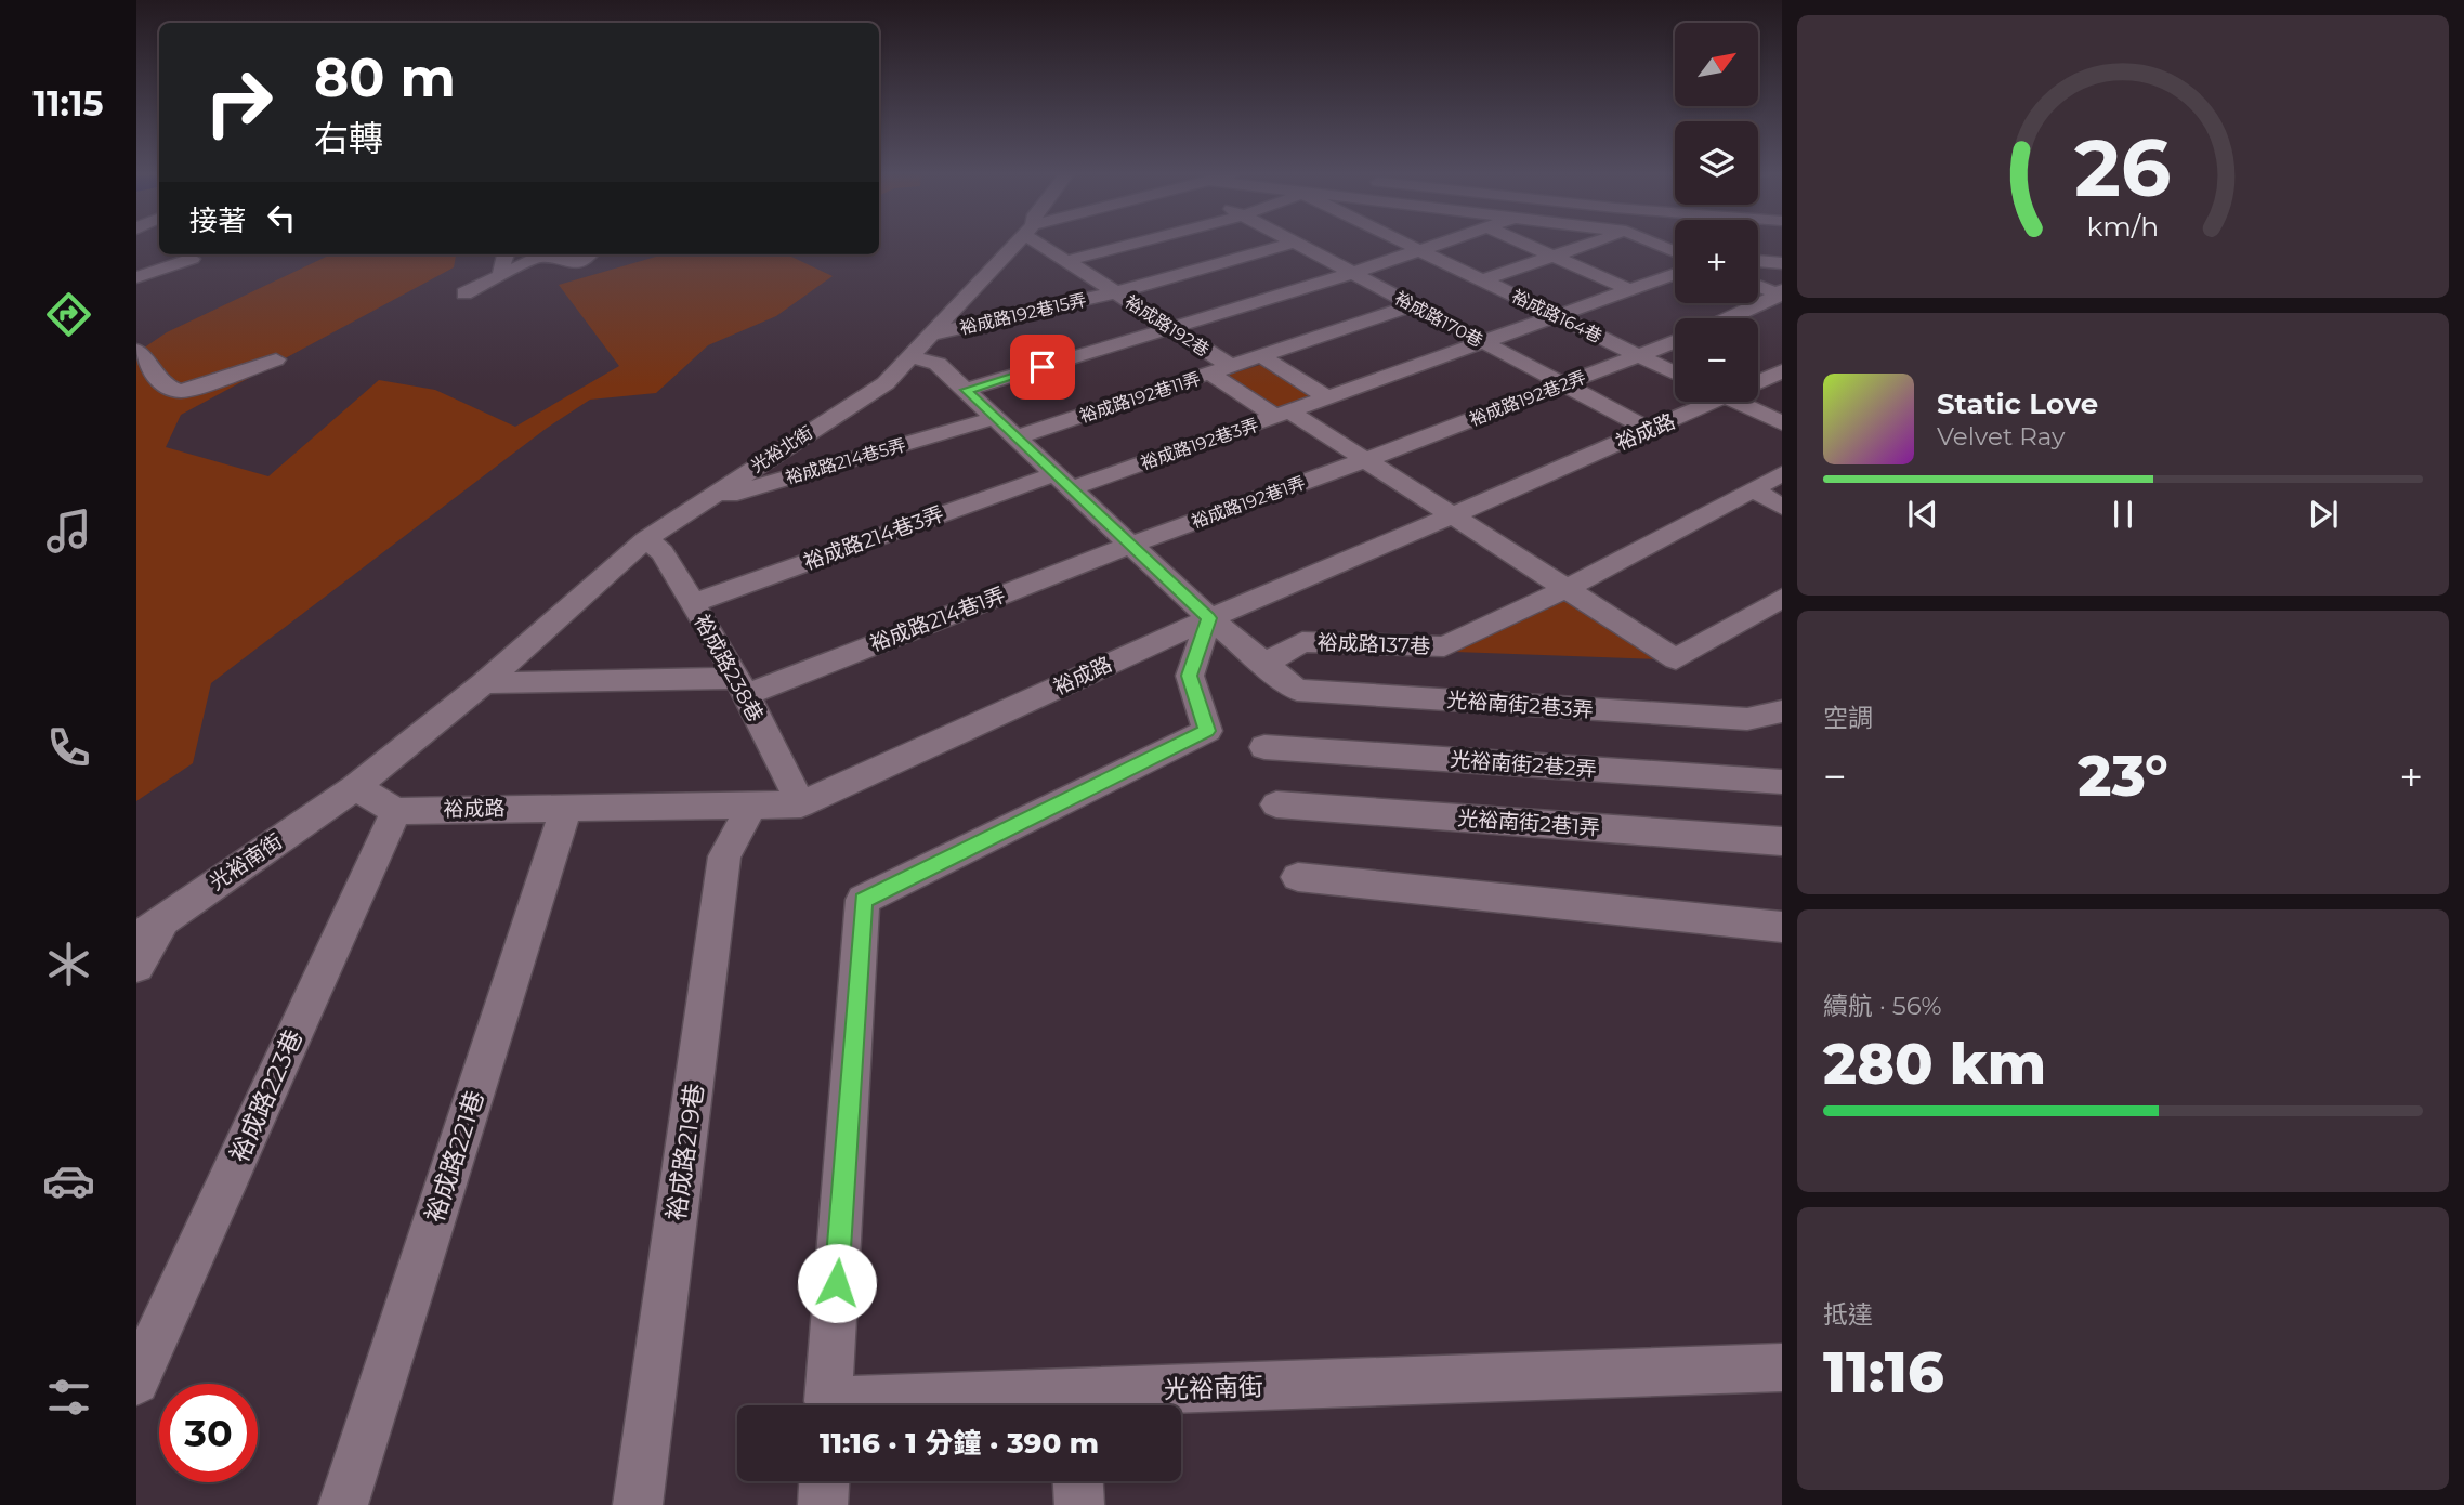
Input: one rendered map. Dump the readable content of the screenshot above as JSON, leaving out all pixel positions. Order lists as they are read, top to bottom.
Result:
{
  "streets": {
    "street": [
      "裕成路192巷15弄",
      "裕成路164巷",
      "裕成路170巷",
      "裕成路192巷",
      "裕成路192巷11弄",
      "裕成路192巷2弄",
      "裕成路",
      "裕成路192巷3弄",
      "光裕北街",
      "裕成路214巷5弄",
      "裕成路192巷1弄",
      "裕成路214巷3弄",
      "裕成路214巷1弄",
      "裕成路137巷",
      "裕成路238巷",
      "光裕南街2巷3弄",
      "光裕南街2巷2弄",
      "光裕南街2巷1弄",
      "光裕南街",
      "裕成路223巷",
      "裕成路219巷",
      "裕成路221巷"
    ]
  },
  "crossings": [
    ["裕成路192巷15弄", "裕成路192巷"],
    ["裕成路192巷15弄", "光裕北街"],
    ["裕成路164巷", "裕成路192巷2弄"],
    ["裕成路164巷", "裕成路192巷3弄"],
    ["裕成路170巷", "裕成路192巷11弄"],
    ["裕成路170巷", "裕成路192巷2弄"],
    ["裕成路170巷", "裕成路"],
    ["裕成路170巷", "裕成路192巷3弄"],
    ["裕成路192巷", "裕成路192巷11弄"],
    ["裕成路192巷", "裕成路192巷3弄"],
    ["裕成路192巷11弄", "光裕南街2巷3弄"],
    ["裕成路192巷2弄", "裕成路192巷1弄"],
    ["裕成路", "光裕北街"],
    ["裕成路", "裕成路238巷"],
    ["裕成路", "光裕南街2巷3弄"],
    ["裕成路", "光裕南街"],
    ["裕成路", "裕成路223巷"],
    ["裕成路", "裕成路219巷"],
    ["裕成路", "裕成路221巷"],
    ["裕成路192巷3弄", "裕成路214巷3弄"],
    ["裕成路192巷3弄", "光裕南街2巷3弄"],
    ["光裕北街", "裕成路214巷5弄"],
    ["光裕北街", "裕成路238巷"],
    ["光裕北街", "光裕南街2巷3弄"],
    ["光裕北街", "光裕南街"],
    ["裕成路214巷5弄", "光裕南街2巷3弄"],
    ["裕成路192巷1弄", "裕成路214巷1弄"],
    ["裕成路192巷1弄", "光裕南街2巷3弄"],
    ["裕成路214巷3弄", "裕成路238巷"],
    ["裕成路214巷3弄", "光裕南街2巷3弄"],
    ["裕成路214巷1弄", "裕成路238巷"],
    ["裕成路214巷1弄", "光裕南街2巷3弄"],
    ["裕成路137巷", "光裕南街2巷3弄"],
    ["光裕南街2巷3弄", "光裕南街"]
  ],
  "north": "top right",
  "page": {
    "tabs": "11:15",
    "map_buttons": ["+", "−"],
    "turn": ["80 m", "右轉"],
    "then": "接著",
    "song": ["Static Love", "Velvet Ray"],
    "tile": [
      "空調",
      ["續航 · 56%", "280 km"],
      ["抵達", "11:16"]
    ],
    "heat": ["−", "23°", "+"],
    "limit": "30",
    "trip": "11:16 · 1 分鐘 · 390 m",
    "gauge": ["26", "km/h"]
  }
}
